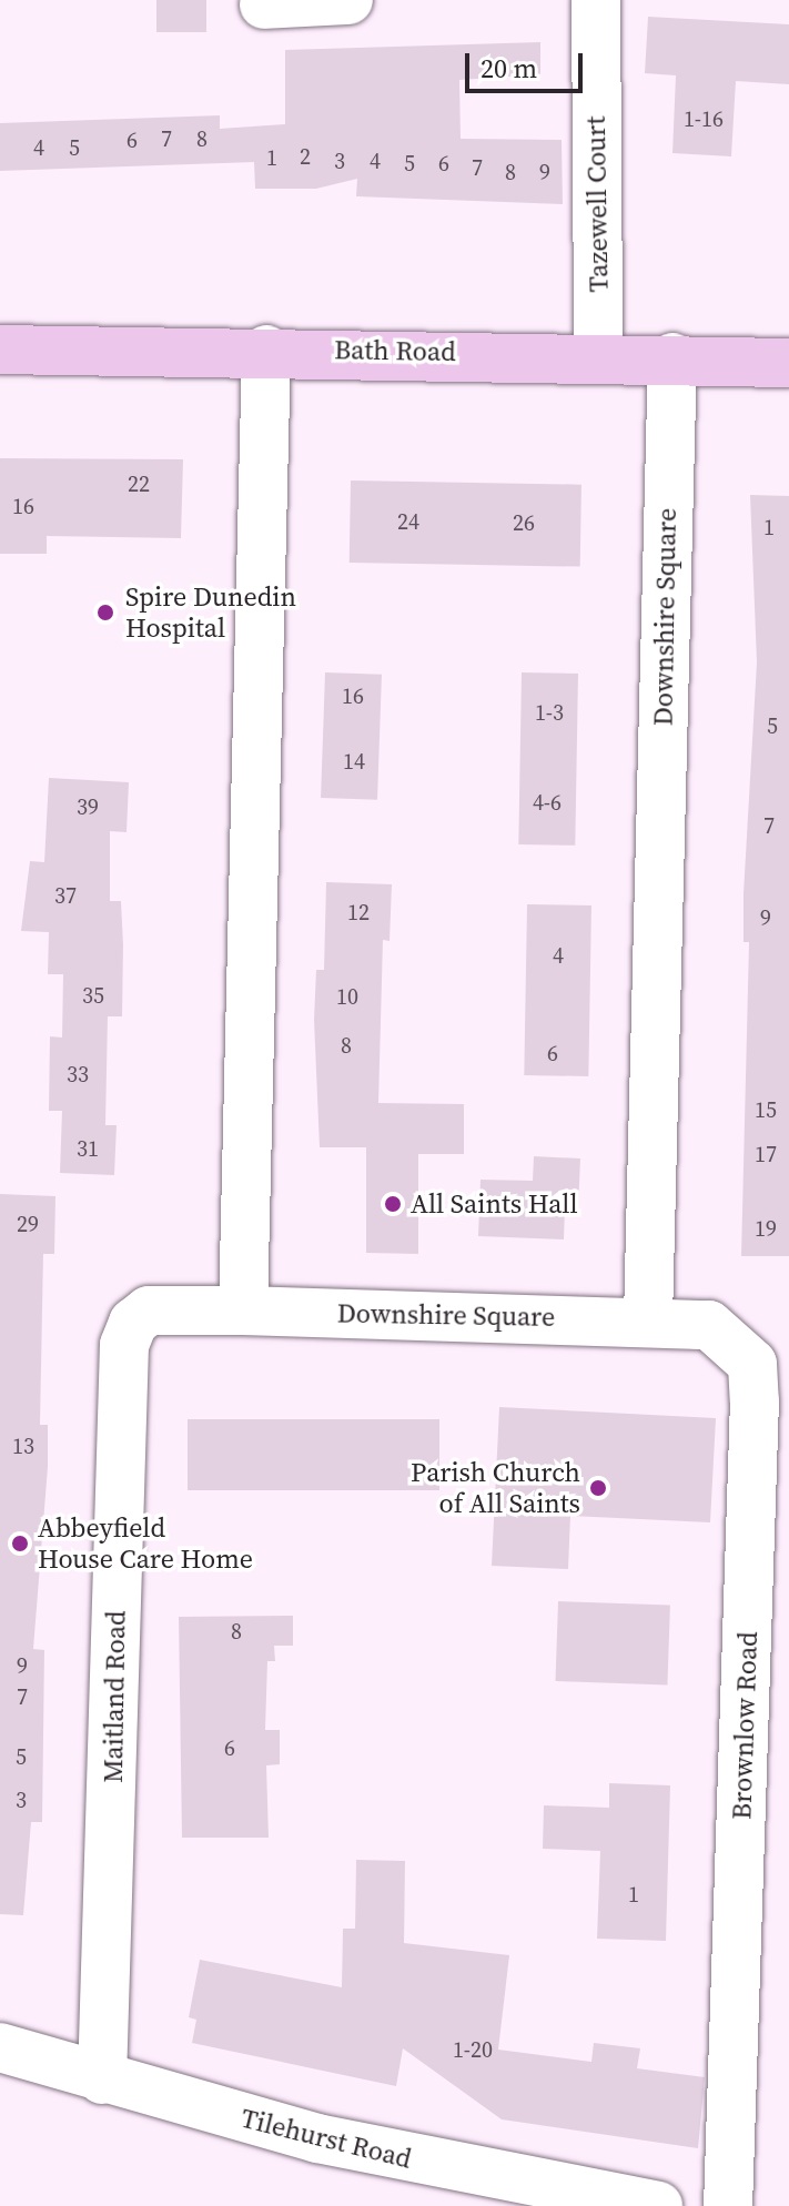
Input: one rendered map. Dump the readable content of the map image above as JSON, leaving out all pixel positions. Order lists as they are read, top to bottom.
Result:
{
  "streets": {
    "main road": ["Bath Road"],
    "street": [
      "Tazewell Court",
      "Downshire Square",
      "Maitland Road",
      "Brownlow Road",
      "Tilehurst Road"
    ]
  },
  "crossings": [
    ["Tazewell Court", "Bath Road"],
    ["Bath Road", "Downshire Square"],
    ["Downshire Square", "Maitland Road"],
    ["Downshire Square", "Brownlow Road"],
    ["Maitland Road", "Tilehurst Road"]
  ],
  "places": [
    "Spire Dunedin Hospital",
    "All Saints Hall",
    "Parish Church of All Saints",
    "Abbeyfield House Care Home"
  ],
  "house_numbers": [
    "1-16",
    "7",
    "8",
    "6",
    "4",
    "5",
    "2",
    "1",
    "3",
    "4",
    "5",
    "6",
    "7",
    "8",
    "9",
    "22",
    "16",
    "24",
    "26",
    "1",
    "16",
    "1-3",
    "5",
    "14",
    "4-6",
    "39",
    "7",
    "37",
    "12",
    "9",
    "4",
    "35",
    "10",
    "8",
    "6",
    "33",
    "15",
    "31",
    "17",
    "29",
    "19",
    "13",
    "8",
    "9",
    "7",
    "6",
    "5",
    "3",
    "1",
    "1-20"
  ],
  "scale_bar": "20 m"
}
